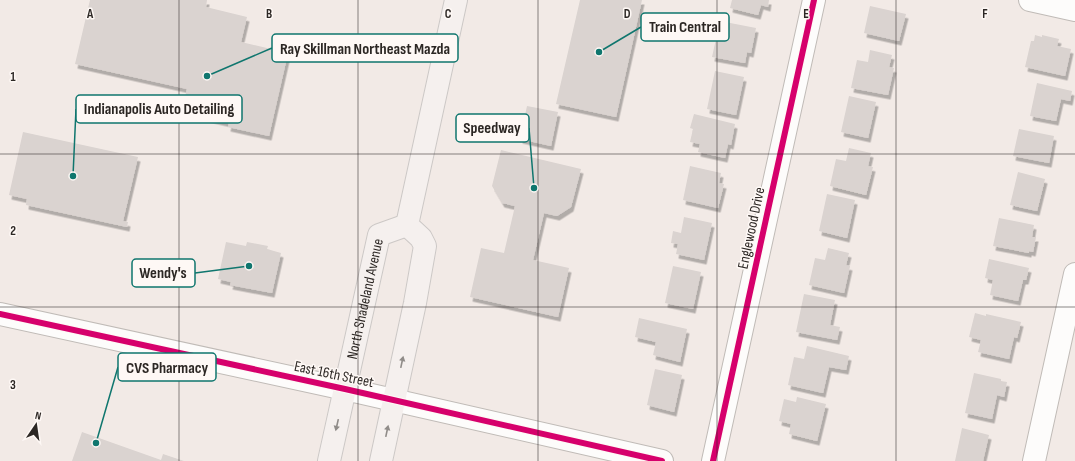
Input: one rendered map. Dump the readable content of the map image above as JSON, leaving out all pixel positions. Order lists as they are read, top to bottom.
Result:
{
  "streets": {
    "main road": ["North Shadeland Avenue"],
    "street": ["Englewood Drive", "East 16th Street"]
  },
  "crossings": [
    ["North Shadeland Avenue", "East 16th Street"]
  ],
  "places": [
    "Train Central",
    "Ray Skillman Northeast Mazda",
    "Indianapolis Auto Detailing",
    "Speedway",
    "Wendy's",
    "CVS Pharmacy"
  ],
  "north": "top",
  "grid": {
    "columns": [
      "A",
      "B",
      "C",
      "D",
      "E",
      "F"
    ],
    "rows": ["1", "2", "3"]
  }
}
